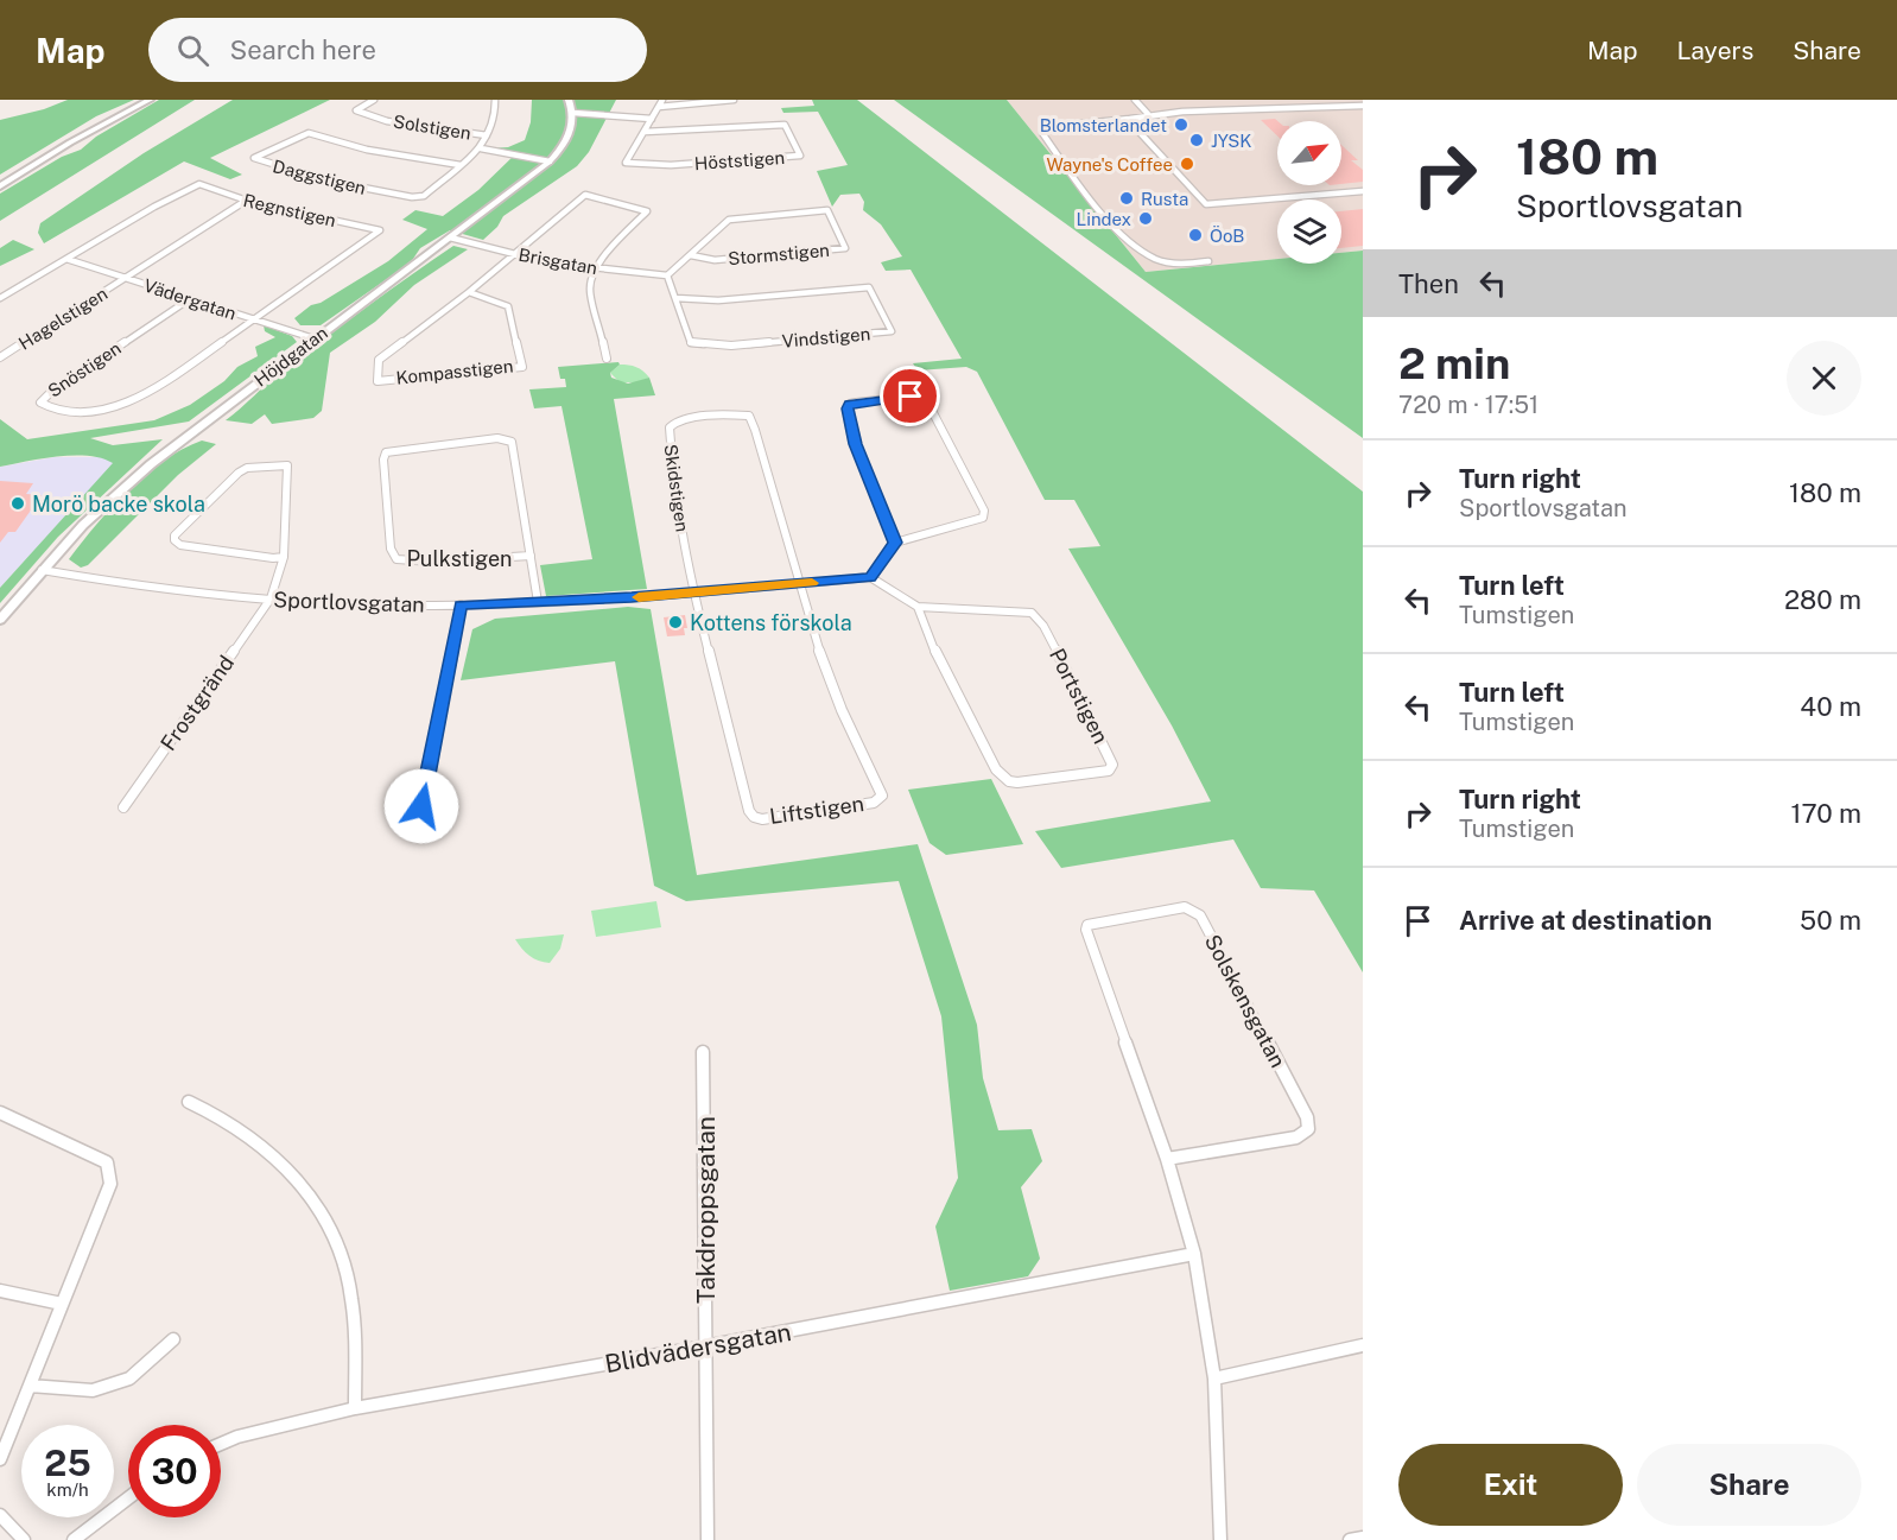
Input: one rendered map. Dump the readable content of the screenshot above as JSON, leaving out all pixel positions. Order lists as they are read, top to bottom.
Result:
{
  "streets": {
    "street": [
      "Solstigen",
      "Höststigen",
      "Daggstigen",
      "Regnstigen",
      "Stormstigen",
      "Brisgatan",
      "Vädergatan",
      "Hagelstigen",
      "Vindstigen",
      "Höjdgatan",
      "Snöstigen",
      "Kompasstigen",
      "Skidstigen",
      "Pulkstigen",
      "Sportlovsgatan",
      "Portstigen",
      "Frostgränd",
      "Liftstigen",
      "Solskensgatan",
      "Takdroppsgatan",
      "Blidvädersgatan"
    ]
  },
  "crossings": [
    ["Solstigen", "Daggstigen"],
    ["Regnstigen", "Vädergatan"],
    ["Regnstigen", "Hagelstigen"],
    ["Regnstigen", "Snöstigen"],
    ["Stormstigen", "Brisgatan"],
    ["Stormstigen", "Vindstigen"],
    ["Brisgatan", "Vindstigen"],
    ["Brisgatan", "Höjdgatan"],
    ["Brisgatan", "Kompasstigen"],
    ["Vädergatan", "Hagelstigen"],
    ["Vädergatan", "Höjdgatan"],
    ["Vädergatan", "Snöstigen"],
    ["Höjdgatan", "Sportlovsgatan"],
    ["Skidstigen", "Sportlovsgatan"],
    ["Skidstigen", "Liftstigen"],
    ["Pulkstigen", "Sportlovsgatan"],
    ["Sportlovsgatan", "Portstigen"],
    ["Sportlovsgatan", "Frostgränd"],
    ["Sportlovsgatan", "Liftstigen"],
    ["Solskensgatan", "Blidvädersgatan"],
    ["Takdroppsgatan", "Blidvädersgatan"]
  ],
  "places": [
    "Blomsterlandet",
    "JYSK",
    "Wayne's Coffee",
    "Rusta",
    "Lindex",
    "ÖoB",
    "Morö backe skola",
    "Kottens förskola"
  ],
  "north": "top right",
  "page": {
    "header": "Map",
    "search": "Search here",
    "nav": ["Map", "Layers", "Share"],
    "turn": ["180 m", "Sportlovsgatan"],
    "then": "Then",
    "heading": ["2 min", "720 m · 17:51"],
    "list": [
      {
        "name": "Turn right",
        "note": "Sportlovsgatan",
        "value": "180 m"
      },
      {
        "name": "Turn left",
        "note": "Tumstigen",
        "value": "280 m"
      },
      {
        "name": "Turn left",
        "note": "Tumstigen",
        "value": "40 m"
      },
      {
        "name": "Turn right",
        "note": "Tumstigen",
        "value": "170 m"
      },
      {
        "name": "Arrive at destination",
        "value": "50 m"
      }
    ],
    "speed": "25 km/h",
    "limit": "30",
    "buttons": ["Exit", "Share"]
  }
}
